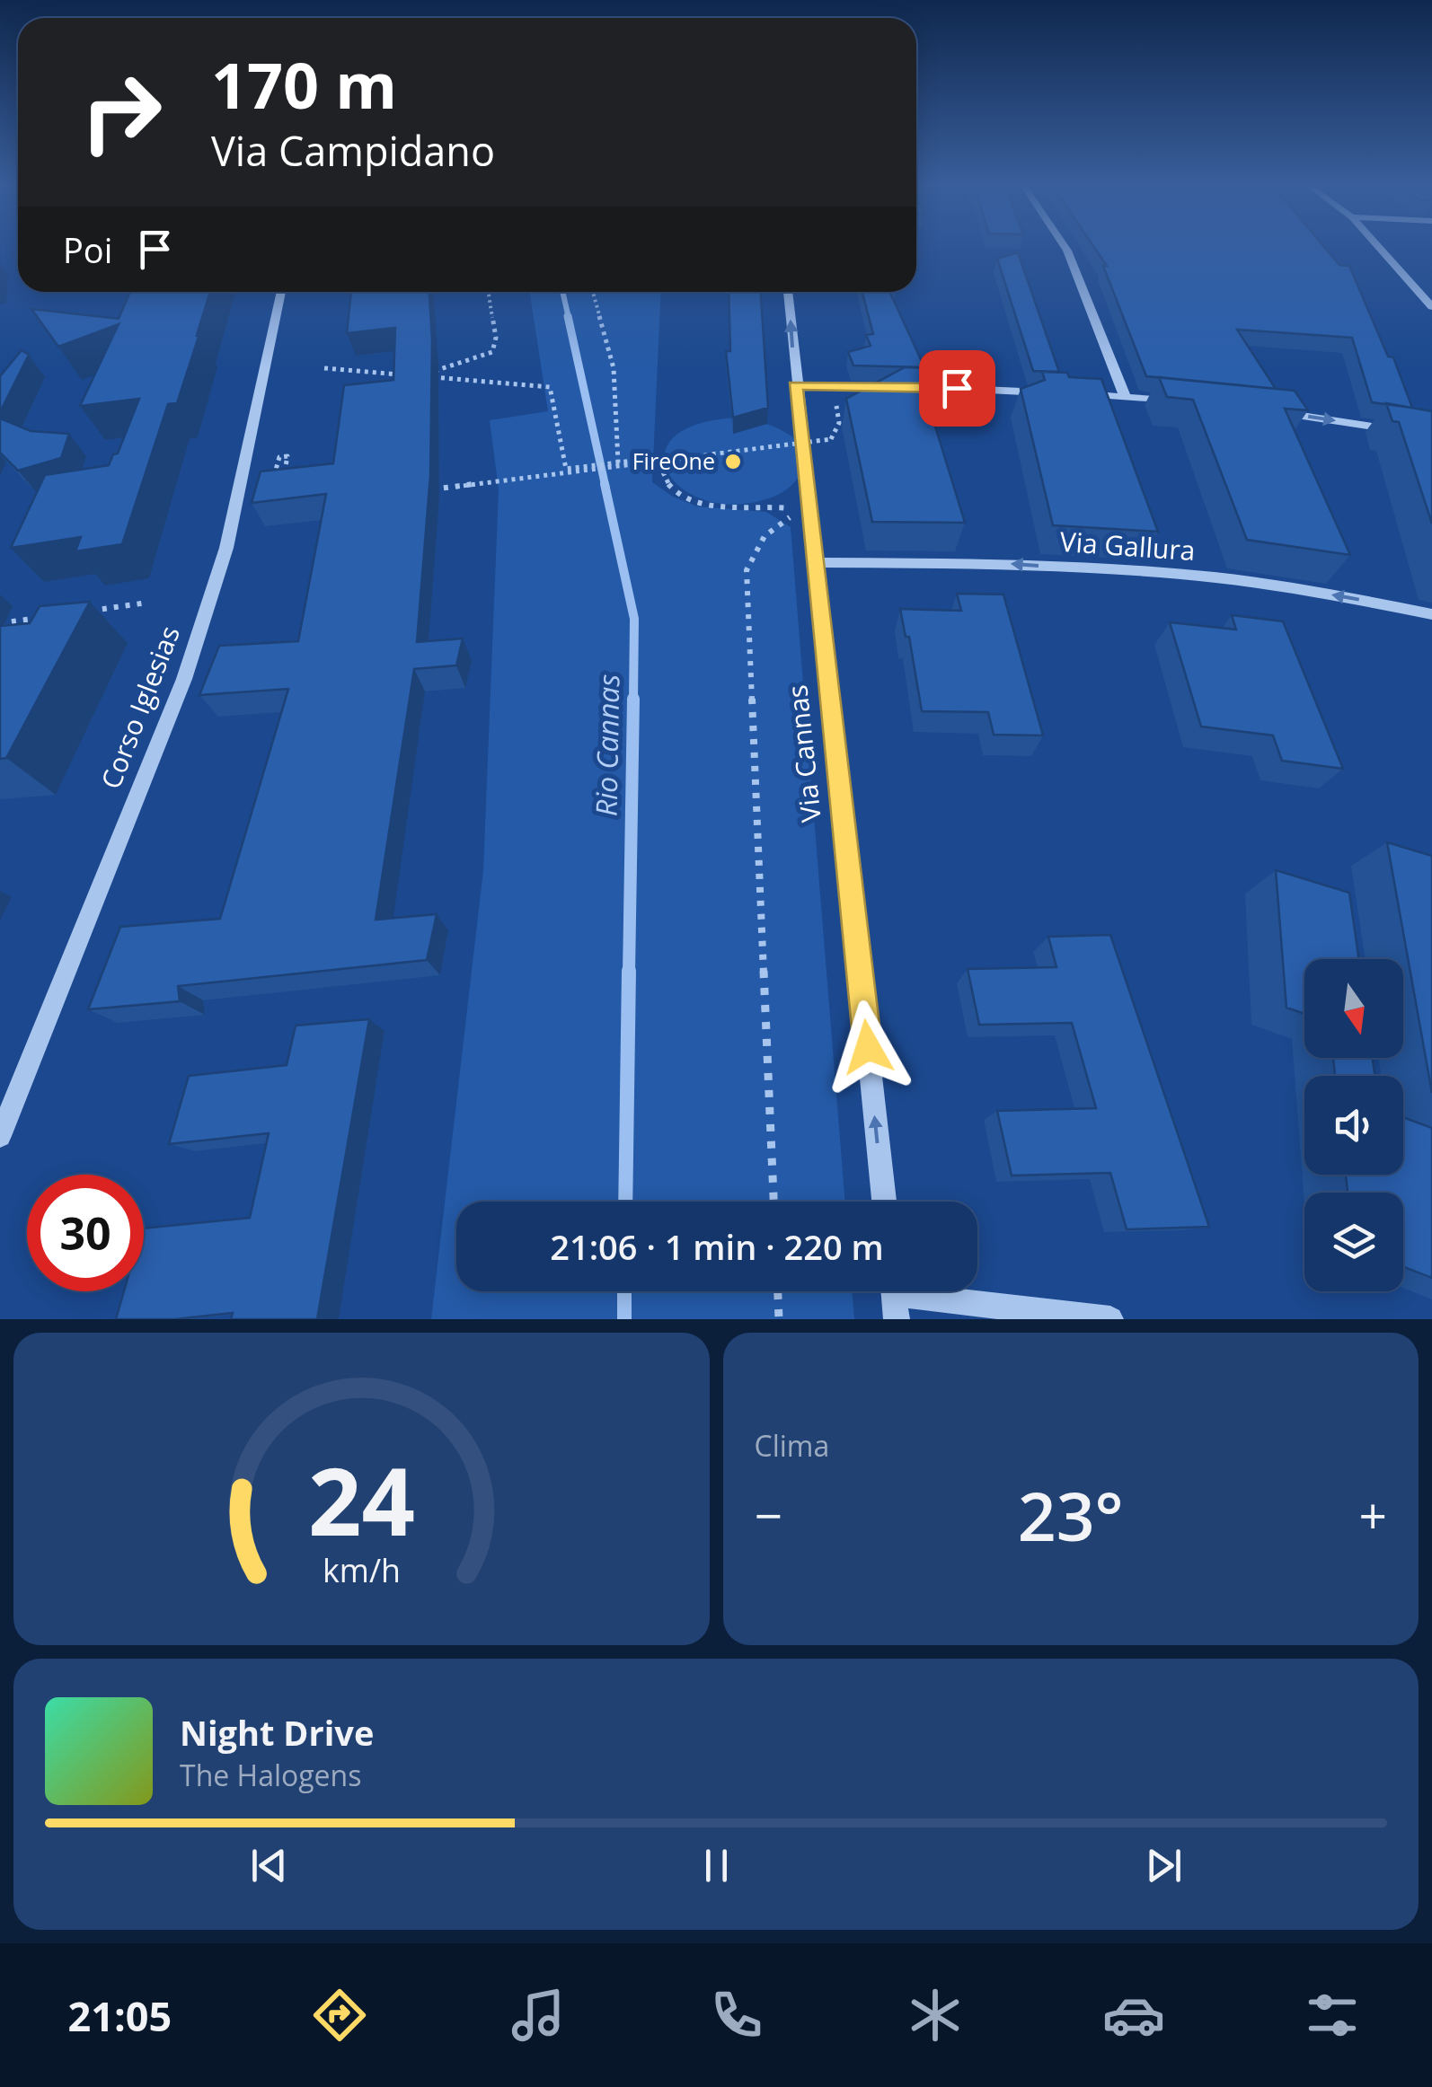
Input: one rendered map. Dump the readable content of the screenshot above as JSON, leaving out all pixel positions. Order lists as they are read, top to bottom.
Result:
{
  "streets": {
    "street": ["Via Gallura", "Corso Iglesias", "Via Cannas"]
  },
  "crossings": [
    ["Via Gallura", "Via Cannas"]
  ],
  "one_way": ["Via Gallura", "Via Cannas"],
  "water": ["Rio Cannas"],
  "places": ["FireOne"],
  "north": "bottom",
  "page": {
    "turn": ["170 m", "Via Campidano"],
    "then": "Poi",
    "limit": "30",
    "trip": "21:06 · 1 min · 220 m",
    "tile": "Clima",
    "heat": ["−", "23°", "+"],
    "song": ["Night Drive", "The Halogens"],
    "tabs": "21:05",
    "gauge": ["24", "km/h"]
  }
}
